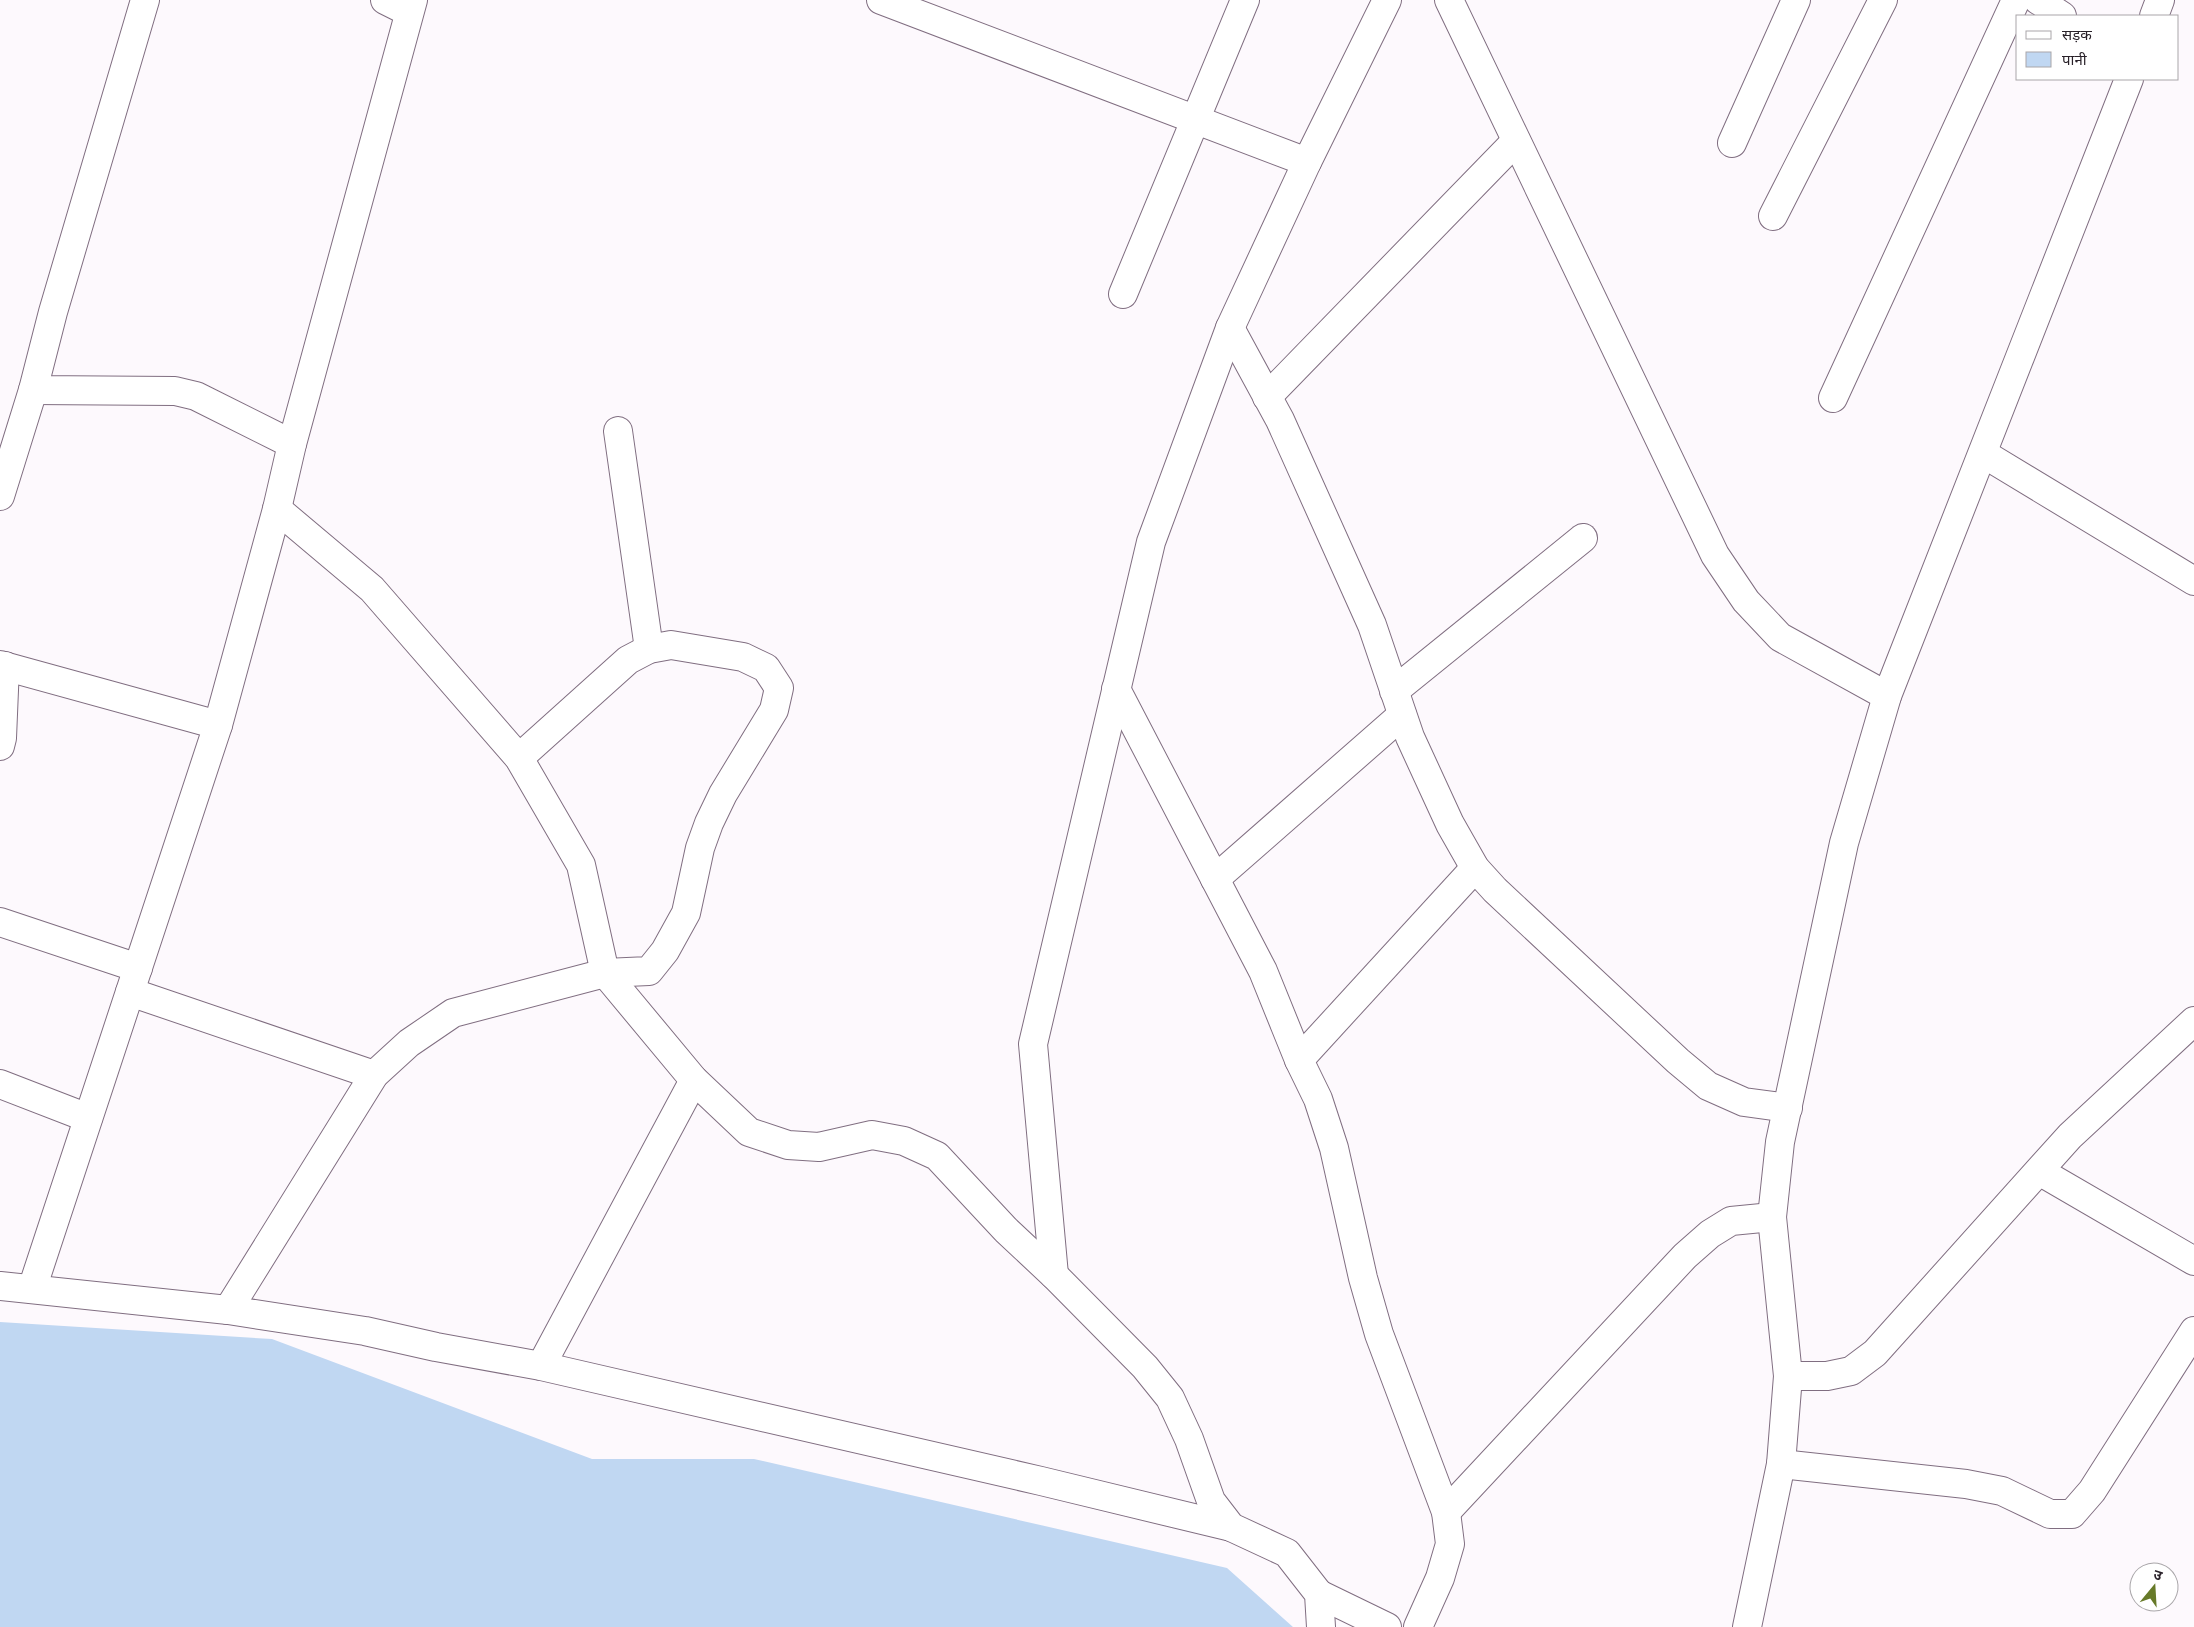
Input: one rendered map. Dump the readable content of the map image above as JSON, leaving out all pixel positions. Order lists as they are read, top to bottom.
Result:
{
  "legend": ["सड़क", "पानी"],
  "north": "top"
}
